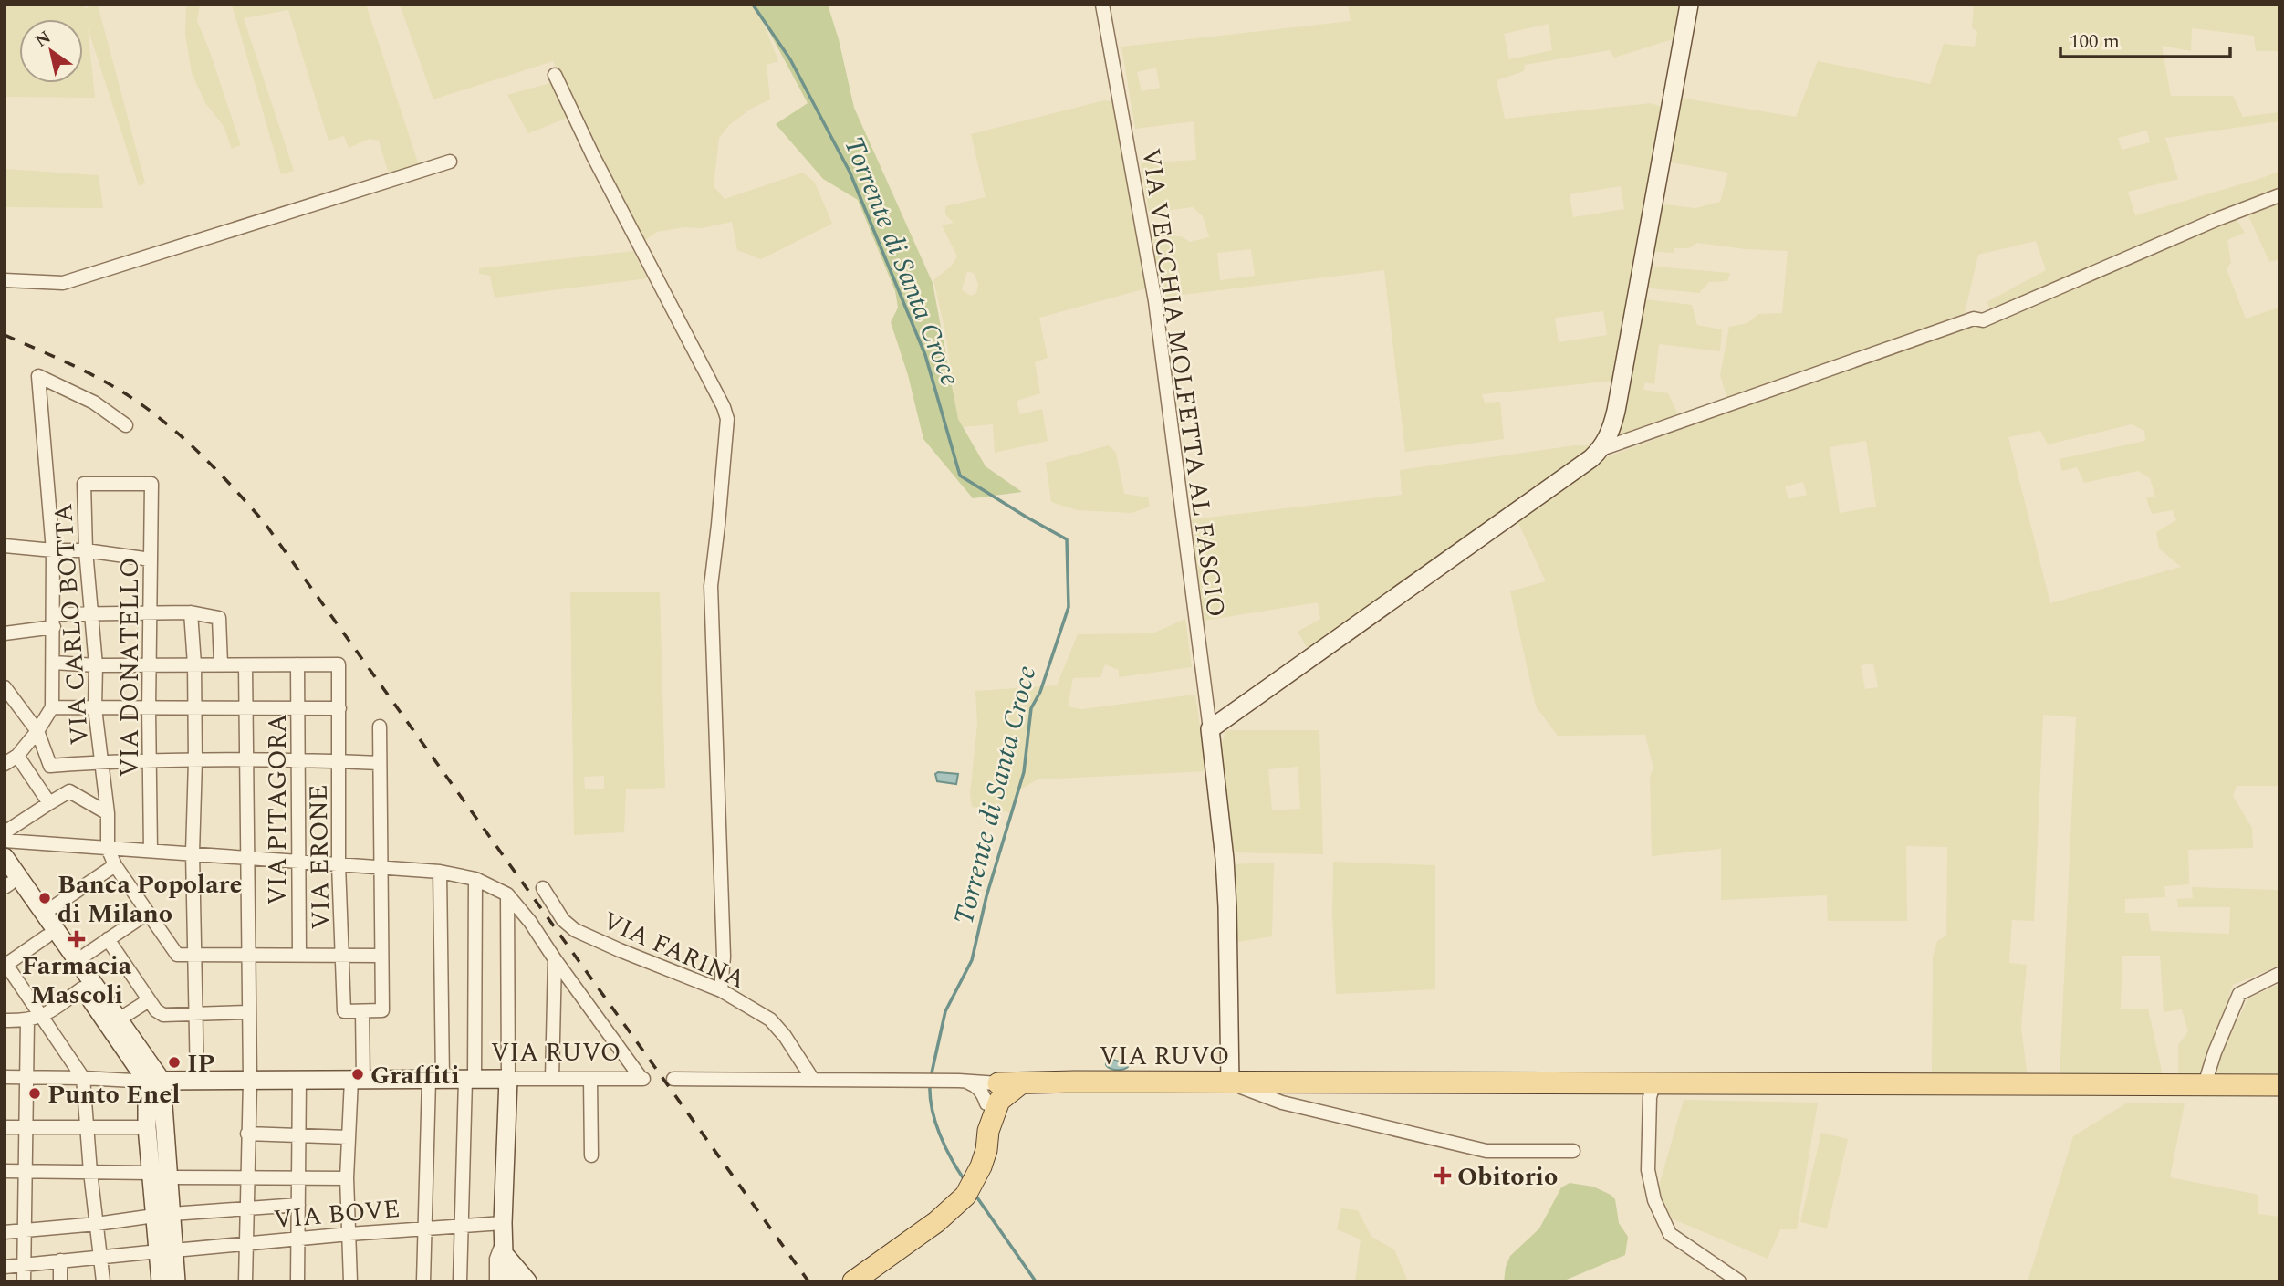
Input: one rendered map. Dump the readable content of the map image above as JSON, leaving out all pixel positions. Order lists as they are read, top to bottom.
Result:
{
  "streets": {
    "main road": ["VIA RUVO"],
    "street": [
      "VIA VECCHIA MOLFETTA AL FASCIO",
      "VIA CARLO BOTTA",
      "VIA DONATELLO",
      "VIA PITAGORA",
      "VIA ERONE",
      "VIA FARINA",
      "VIA BOVE"
    ]
  },
  "crossings": [
    ["VIA CARLO BOTTA", "VIA DONATELLO"],
    ["VIA PITAGORA", "VIA ERONE"],
    ["VIA FARINA", "VIA RUVO"]
  ],
  "water": ["Torrente di Santa Croce"],
  "places": {
    "other": [
      "Banca Popolare di Milano",
      "IP",
      "Graffiti",
      "Punto Enel"
    ],
    "health": ["Farmacia Mascoli", "Obitorio"]
  },
  "scale_bar": "100 m",
  "north": "top left"
}
